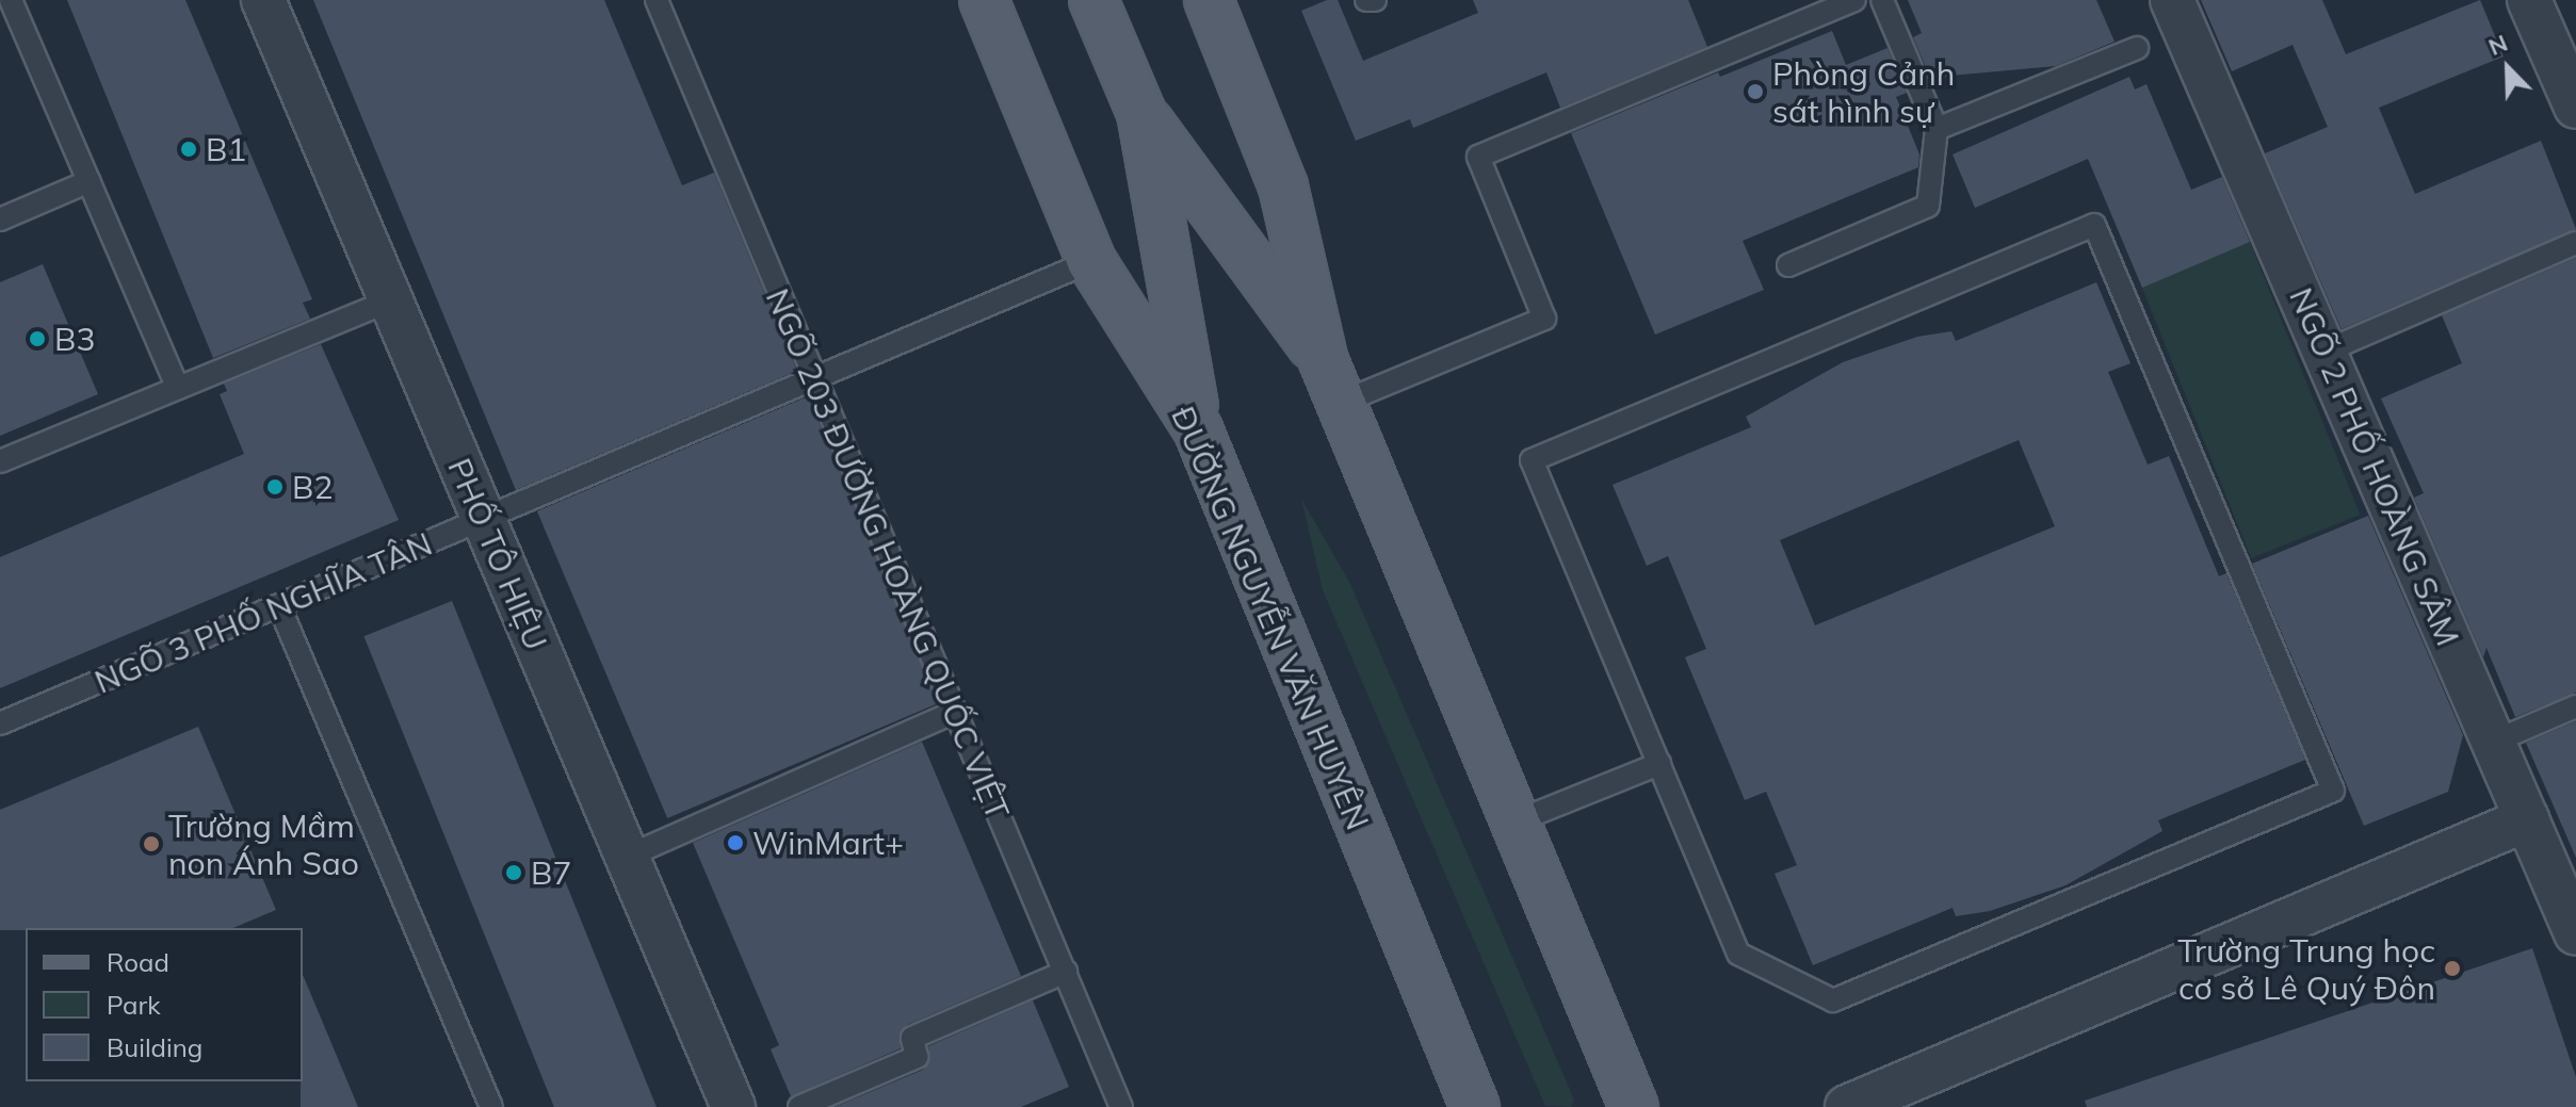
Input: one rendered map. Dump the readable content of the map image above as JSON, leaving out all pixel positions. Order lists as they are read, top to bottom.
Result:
{
  "streets": {
    "main road": ["ĐƯỜNG NGUYỄN VĂN HUYÊN"],
    "street": ["NGÕ 2 PHỐ HOÀNG SÂM", "PHỐ TÔ HIỆU"],
    "lane": ["NGÕ 203 ĐƯỜNG HOÀNG QUỐC VIỆT", "NGÕ 3 PHỐ NGHĨA TÂN"]
  },
  "crossings": [
    ["PHỐ TÔ HIỆU", "NGÕ 3 PHỐ NGHĨA TÂN"],
    ["NGÕ 203 ĐƯỜNG HOÀNG QUỐC VIỆT", "NGÕ 3 PHỐ NGHĨA TÂN"],
    ["NGÕ 3 PHỐ NGHĨA TÂN", "ĐƯỜNG NGUYỄN VĂN HUYÊN"]
  ],
  "places": [
    "Phòng Cảnh sát hình sự",
    "B1",
    "B3",
    "B2",
    "WinMart+",
    "Trường Mầm non Ánh Sao",
    "B7",
    "Trường Trung học cơ sở Lê Quý Đôn"
  ],
  "legend": ["Road", "Park", "Building"],
  "north": "top left"
}
